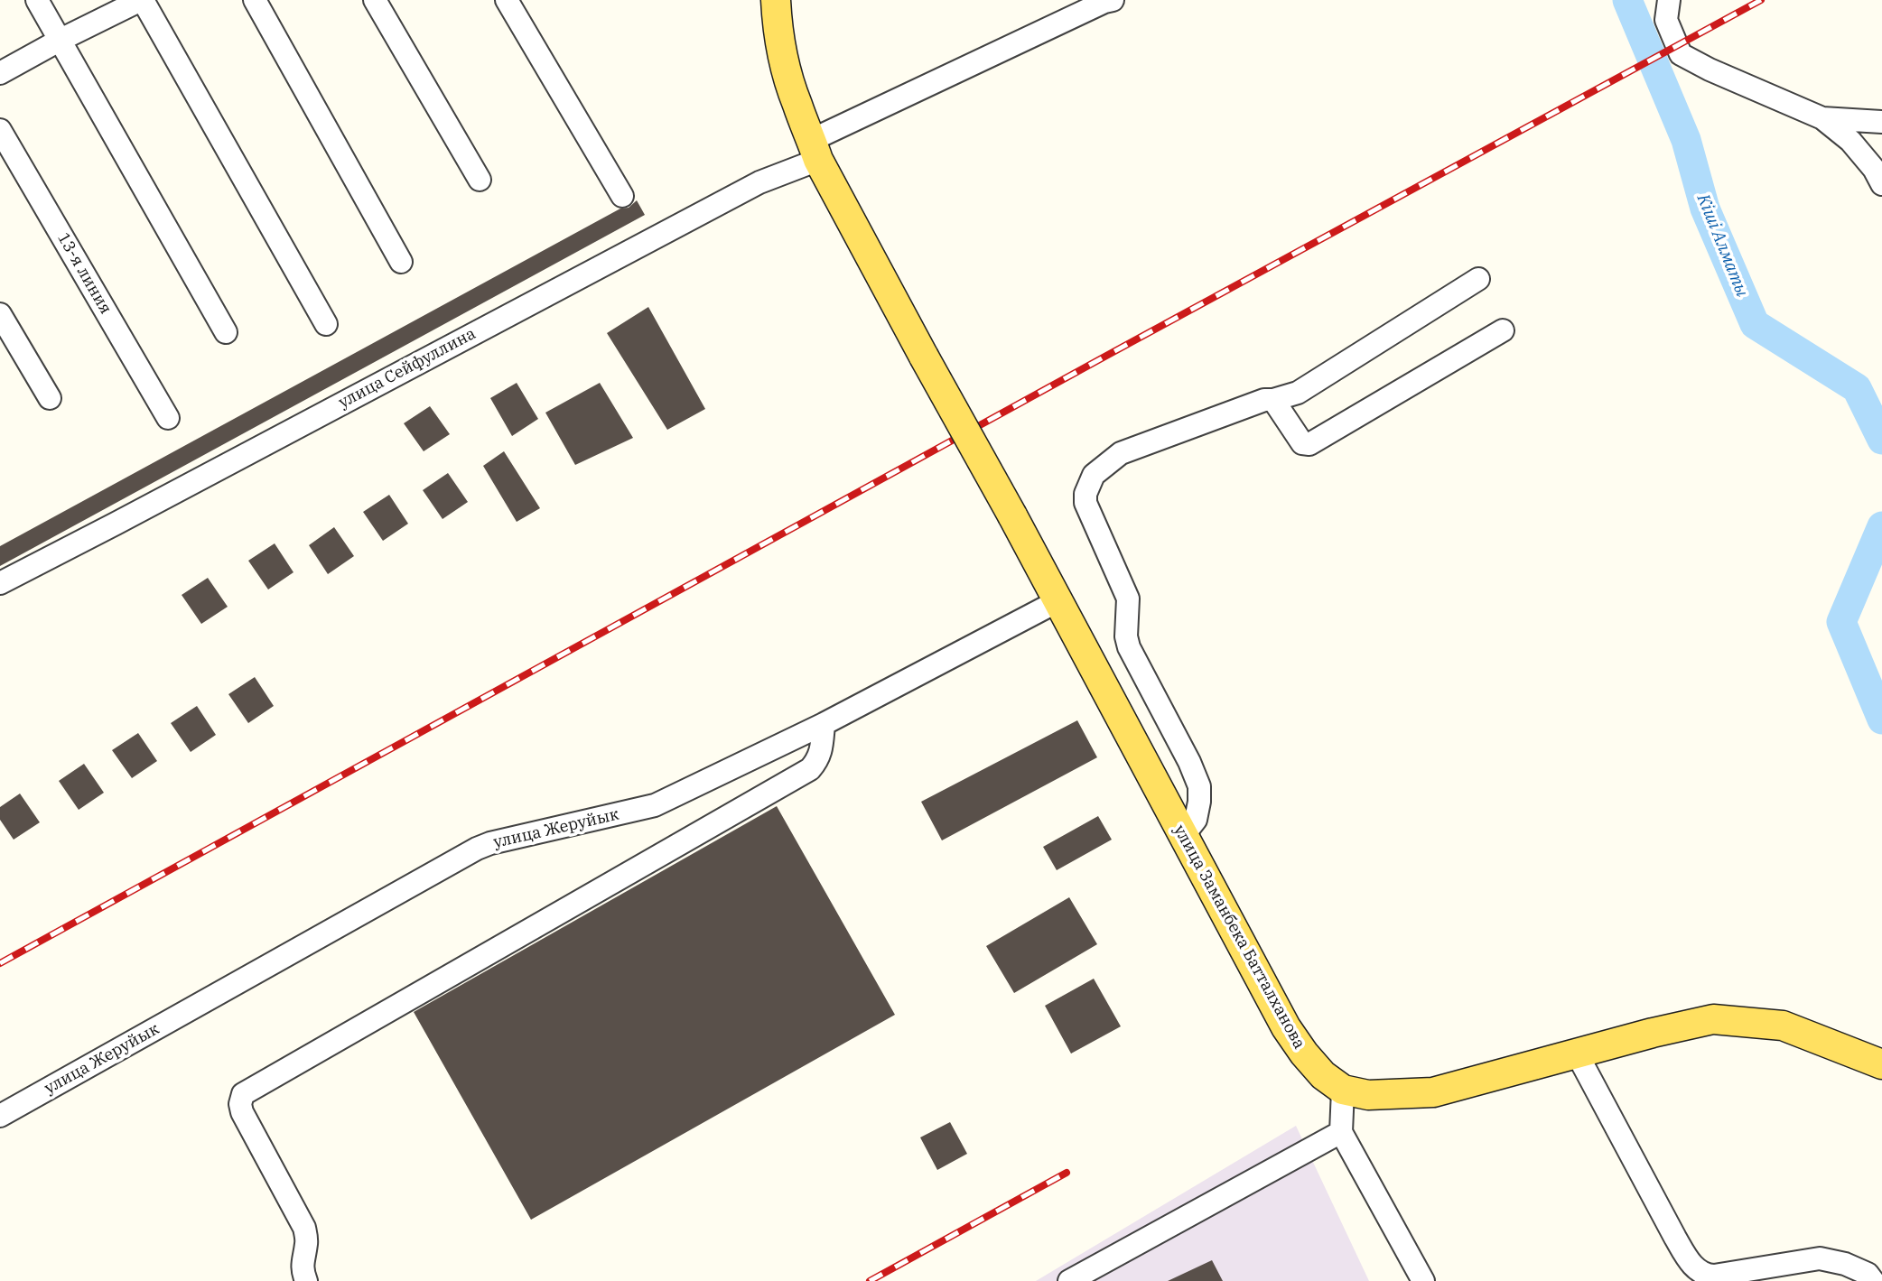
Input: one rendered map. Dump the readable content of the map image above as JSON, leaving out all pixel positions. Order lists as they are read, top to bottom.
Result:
{
  "streets": {
    "main road": ["улица Заманбека Батталханова"],
    "street": ["13-я линия", "улица Сейфуллина", "улица Жеруйык"]
  },
  "crossings": [
    ["улица Сейфуллина", "улица Заманбека Батталханова"],
    ["улица Жеруйык", "улица Заманбека Батталханова"]
  ],
  "water": ["Кіші Алматы"]
}
